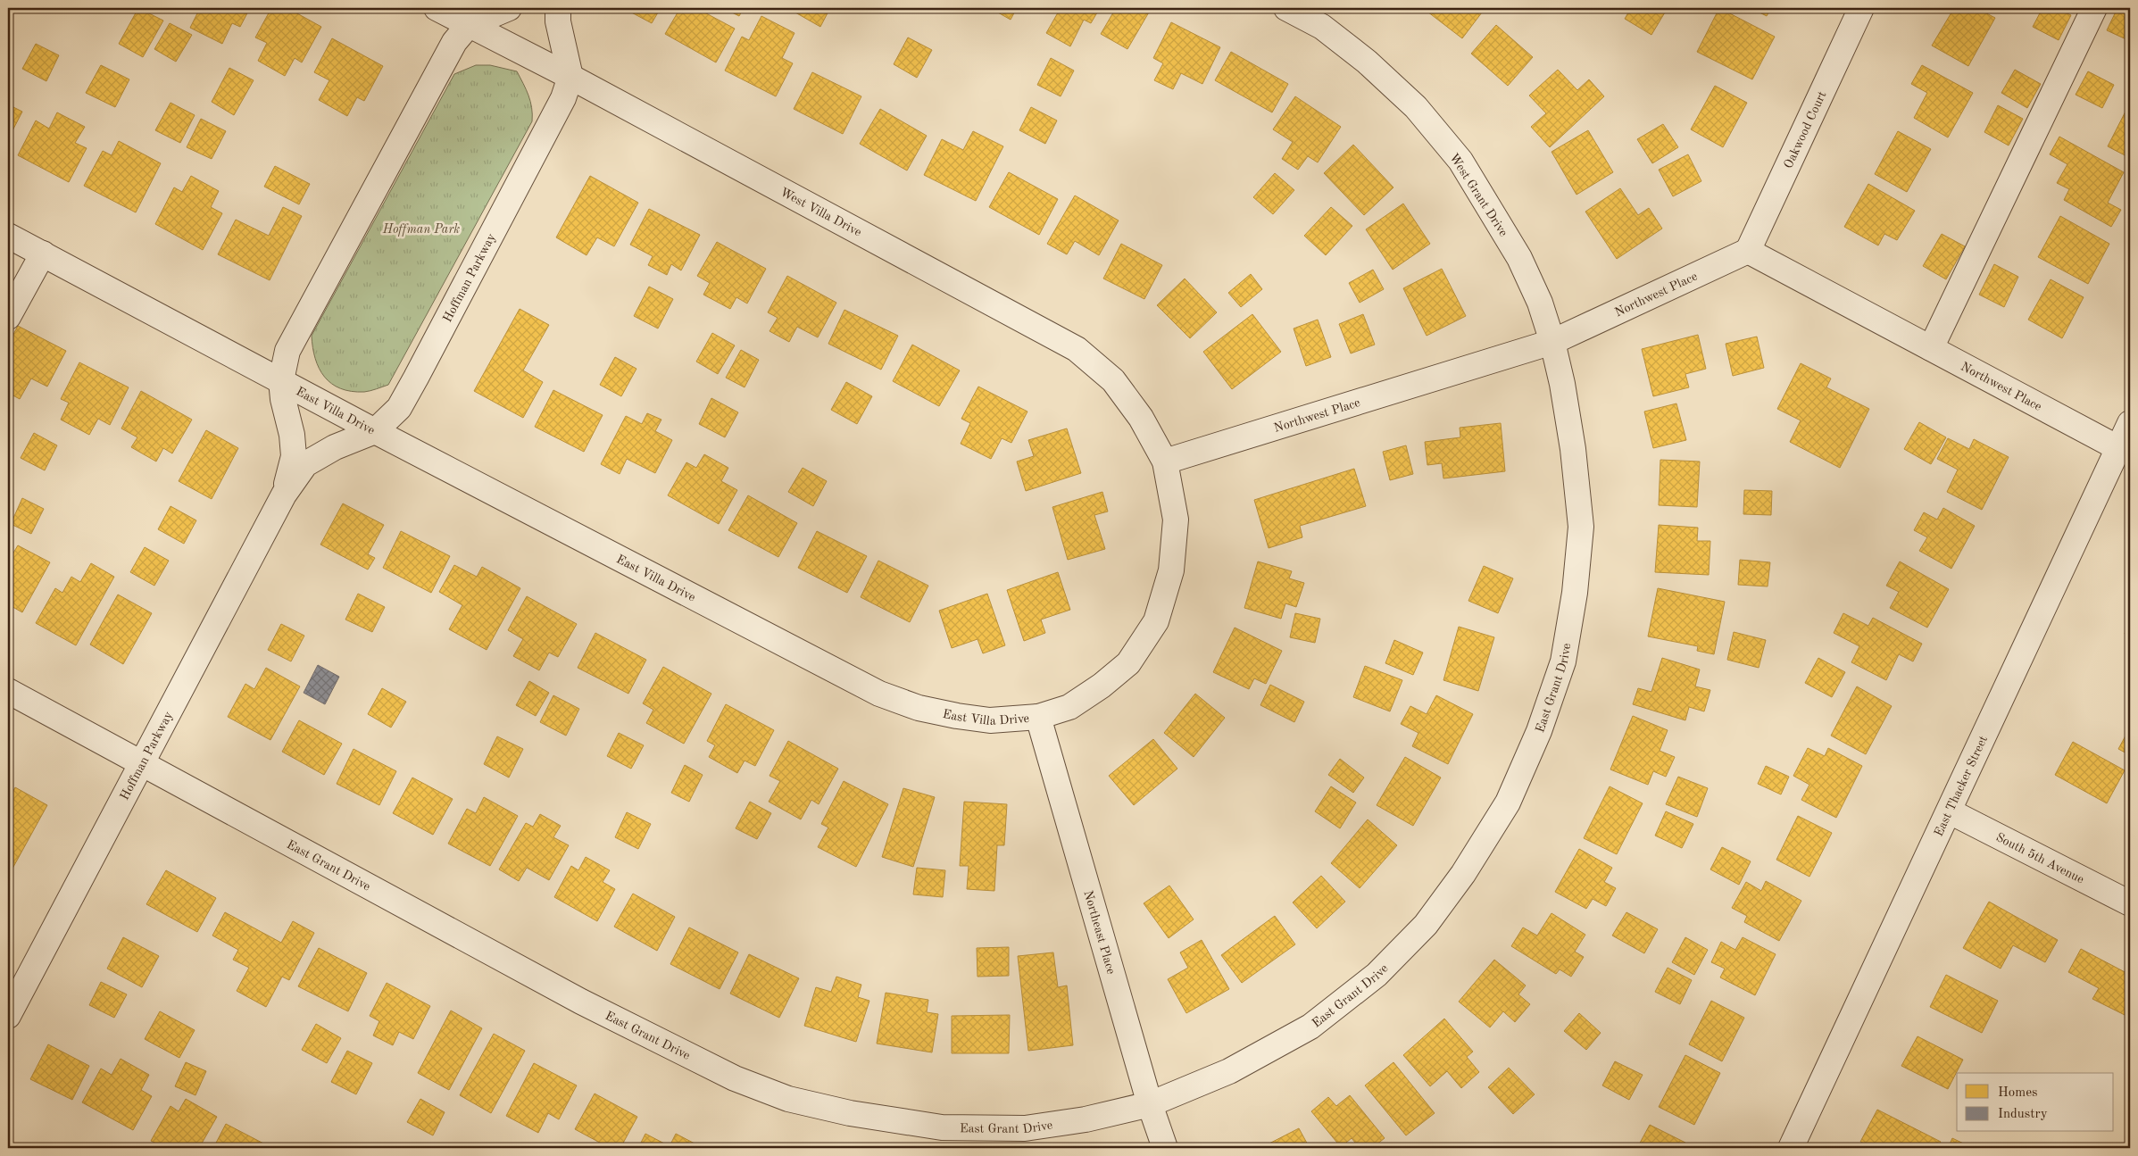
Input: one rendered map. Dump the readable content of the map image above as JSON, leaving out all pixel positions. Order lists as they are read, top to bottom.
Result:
{
  "streets": {
    "street": [
      "Oakwood Court",
      "West Grant Drive",
      "West Villa Drive",
      "Hoffman Parkway",
      "Northwest Place",
      "East Villa Drive",
      "East Grant Drive",
      "East Thacker Street",
      "South 5th Avenue",
      "Northeast Place"
    ]
  },
  "crossings": [
    ["Oakwood Court", "Northwest Place"],
    ["West Grant Drive", "Northwest Place"],
    ["West Grant Drive", "East Grant Drive"],
    ["West Villa Drive", "Hoffman Parkway"],
    ["West Villa Drive", "Northwest Place"],
    ["West Villa Drive", "East Villa Drive"],
    ["Hoffman Parkway", "East Villa Drive"],
    ["Hoffman Parkway", "East Grant Drive"],
    ["Northwest Place", "East Villa Drive"],
    ["Northwest Place", "East Grant Drive"],
    ["Northwest Place", "East Thacker Street"],
    ["East Villa Drive", "Northeast Place"],
    ["East Grant Drive", "Northeast Place"],
    ["East Thacker Street", "South 5th Avenue"]
  ],
  "parks": ["Hoffman Park"],
  "legend": ["Homes", "Industry"]
}
